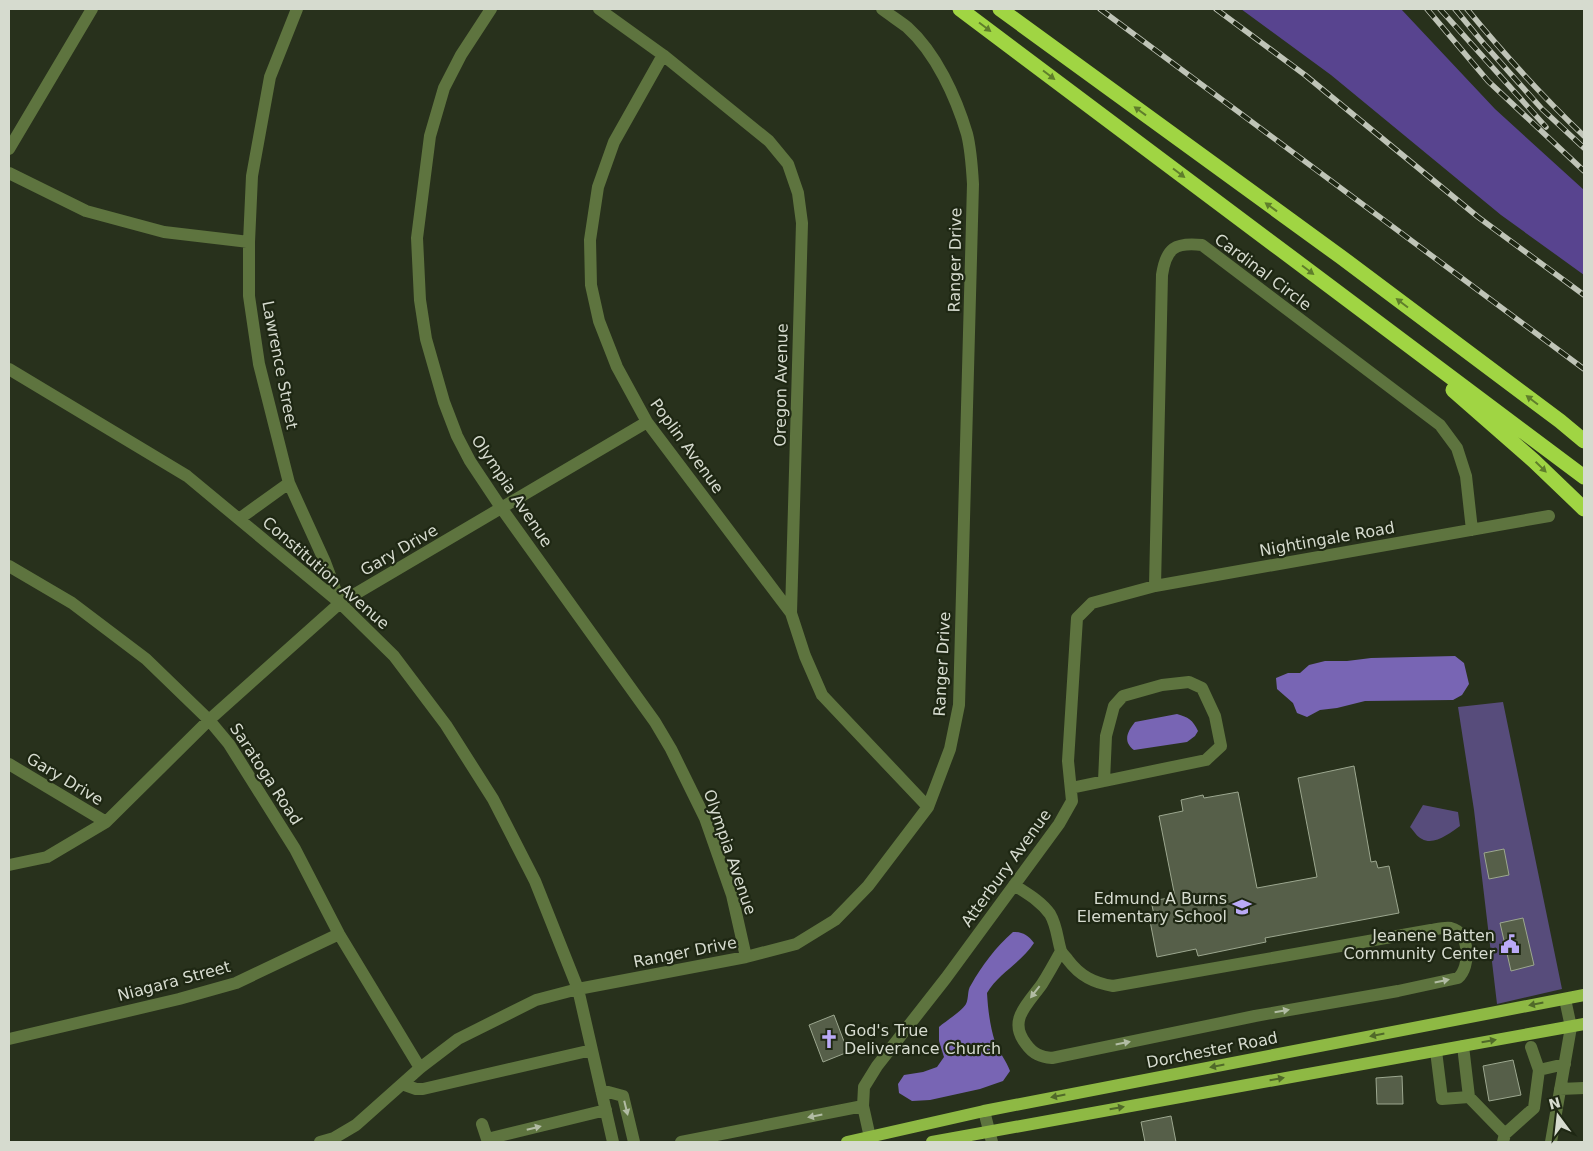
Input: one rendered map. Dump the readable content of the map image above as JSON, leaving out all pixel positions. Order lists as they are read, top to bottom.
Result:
{
  "streets": {
    "main road": ["Dorchester Road"],
    "street": [
      "Ranger Drive",
      "Cardinal Circle",
      "Lawrence Street",
      "Oregon Avenue",
      "Poplin Avenue",
      "Olympia Avenue",
      "Nightingale Road",
      "Gary Drive",
      "Constitution Avenue",
      "Saratoga Road",
      "Atterbury Avenue",
      "Niagara Street"
    ]
  },
  "crossings": [
    ["Ranger Drive", "Oregon Avenue"],
    ["Ranger Drive", "Olympia Avenue"],
    ["Ranger Drive", "Constitution Avenue"],
    ["Ranger Drive", "Saratoga Road"],
    ["Cardinal Circle", "Nightingale Road"],
    ["Lawrence Street", "Gary Drive"],
    ["Lawrence Street", "Constitution Avenue"],
    ["Oregon Avenue", "Poplin Avenue"],
    ["Poplin Avenue", "Gary Drive"],
    ["Olympia Avenue", "Gary Drive"],
    ["Nightingale Road", "Atterbury Avenue"],
    ["Gary Drive", "Constitution Avenue"],
    ["Gary Drive", "Saratoga Road"],
    ["Saratoga Road", "Niagara Street"],
    ["Atterbury Avenue", "Dorchester Road"]
  ],
  "places": {
    "school or university": ["Edmund A Burns Elementary School"],
    "public building": ["Jeanene Batten Community Center"],
    "church": ["God's True Deliverance Church"]
  },
  "north": "top"
}
